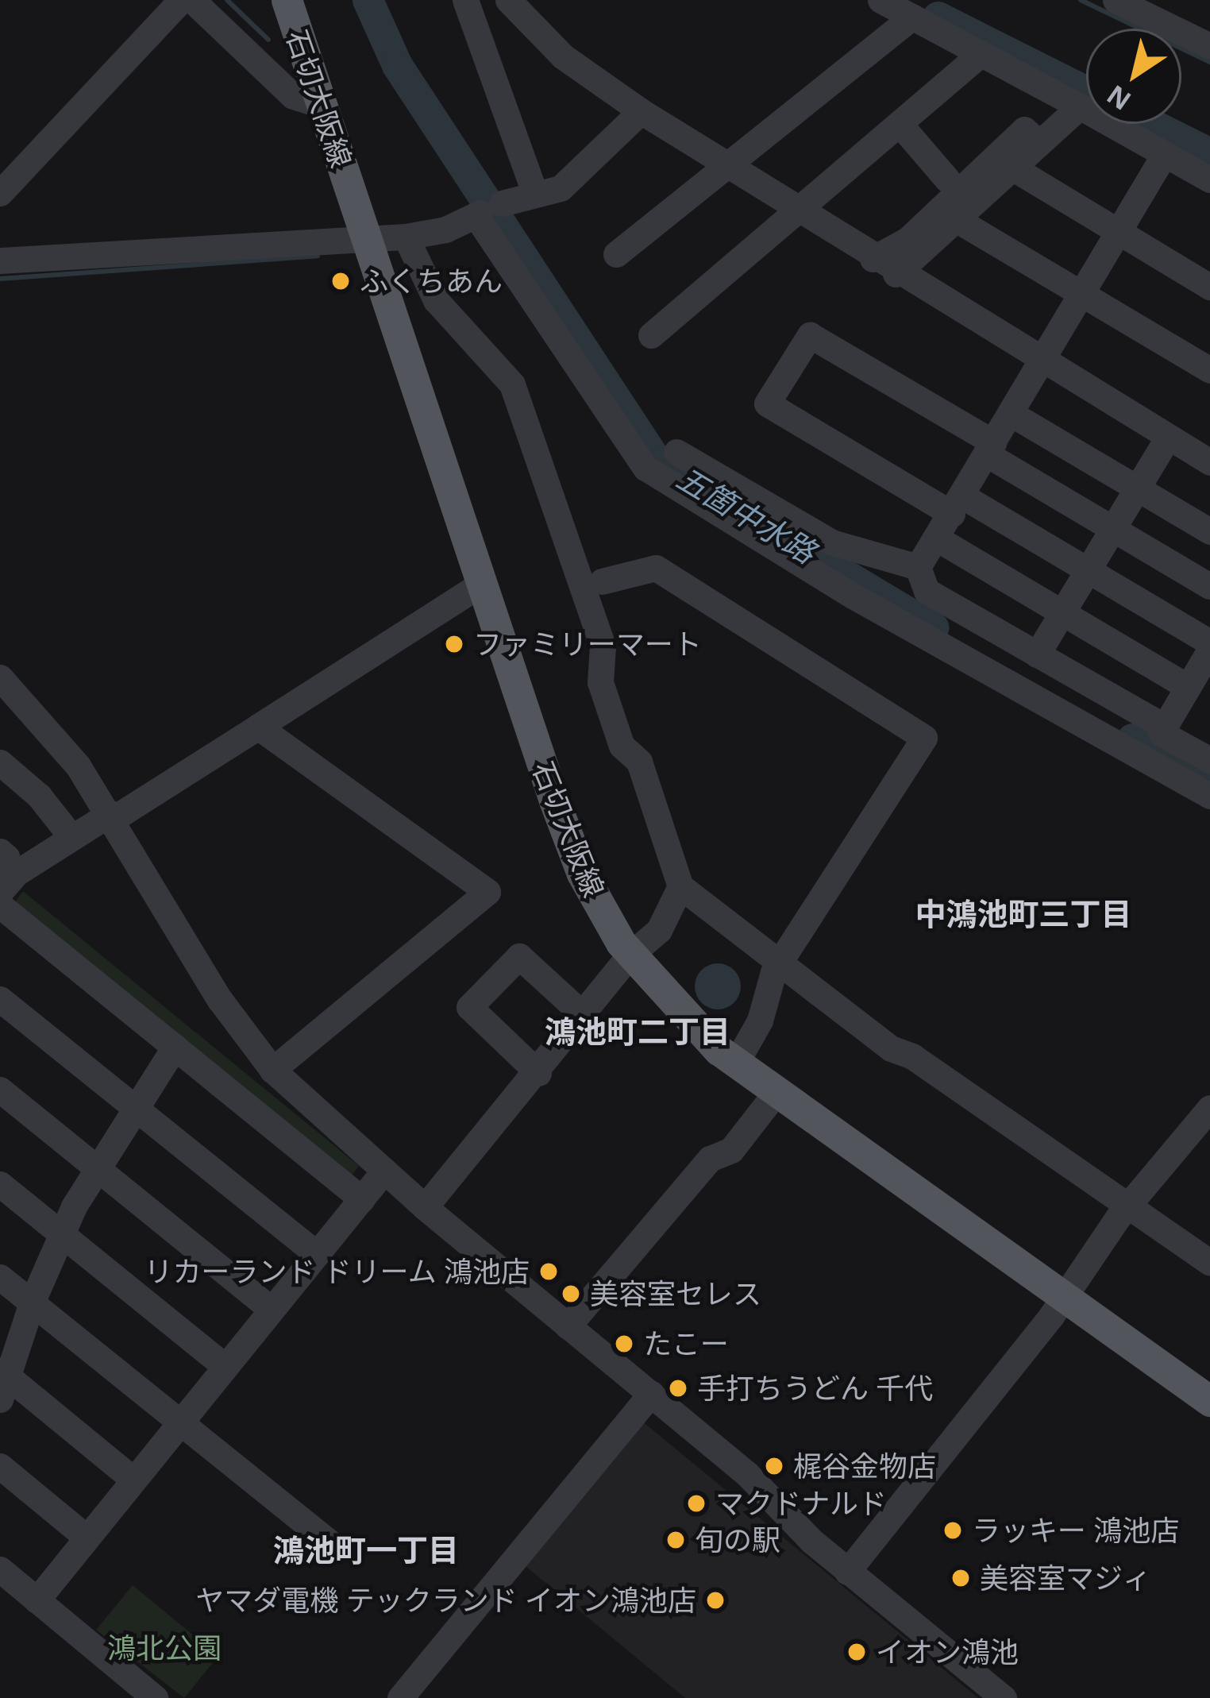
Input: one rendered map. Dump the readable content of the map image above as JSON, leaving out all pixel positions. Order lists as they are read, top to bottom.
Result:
{
  "streets": {
    "main road": ["石切大阪線"]
  },
  "districts": ["中鴻池町三丁目", "鴻池町二丁目", "鴻池町一丁目"],
  "water": ["五箇中水路"],
  "parks": ["鴻北公園"],
  "places": [
    "ふくちあん",
    "ファミリーマート",
    "リカーランド ドリーム 鴻池店",
    "美容室セレス",
    "たこー",
    "手打ちうどん 千代",
    "梶谷金物店",
    "マクドナルド",
    "ラッキー 鴻池店",
    "旬の駅",
    "美容室マジィ",
    "ヤマダ電機 テックランド イオン鴻池店",
    "イオン鴻池"
  ],
  "north": "bottom left"
}
